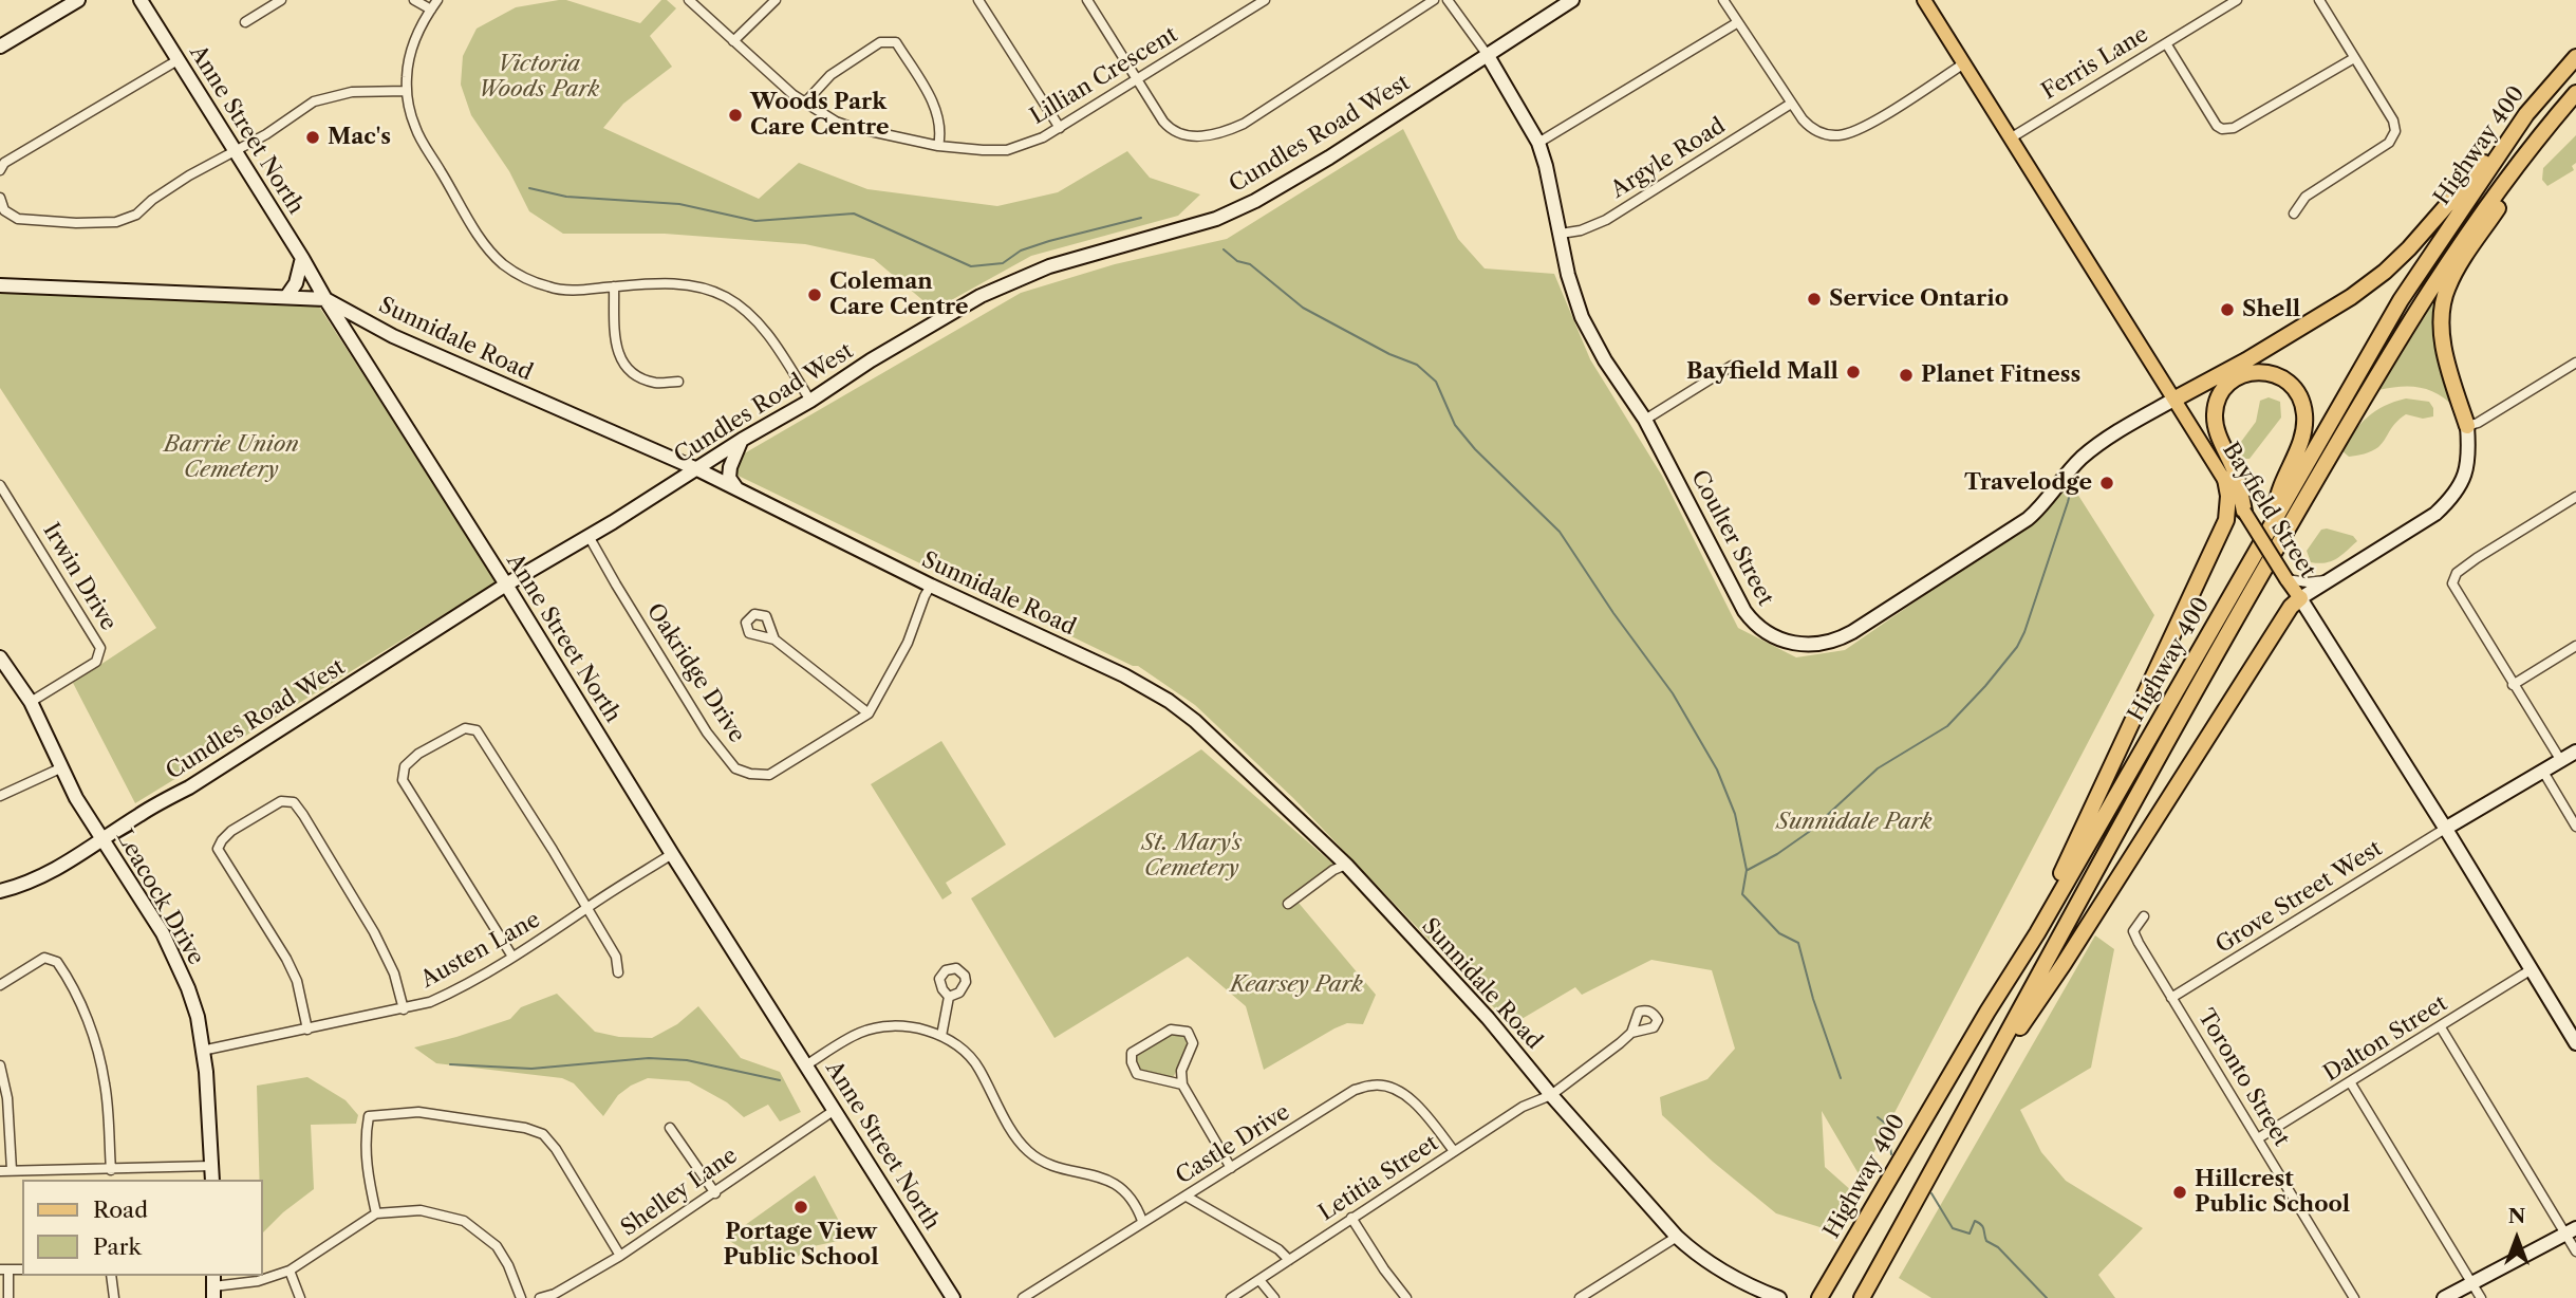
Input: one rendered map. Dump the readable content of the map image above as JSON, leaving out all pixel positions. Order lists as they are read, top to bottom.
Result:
{
  "streets": {
    "highway": ["Highway 400"],
    "main road": ["Bayfield Street"],
    "street": [
      "Ferris Lane",
      "Lillian Crescent",
      "Anne Street North",
      "Cundles Road West",
      "Argyle Road",
      "Sunnidale Road",
      "Coulter Street",
      "Irwin Drive",
      "Oakridge Drive",
      "Leacock Drive",
      "Grove Street West",
      "Austen Lane",
      "Dalton Street",
      "Toronto Street",
      "Castle Drive",
      "Letitia Street",
      "Shelley Lane"
    ]
  },
  "crossings": [
    ["Ferris Lane", "Bayfield Street"],
    ["Anne Street North", "Cundles Road West"],
    ["Anne Street North", "Sunnidale Road"],
    ["Anne Street North", "Austen Lane"],
    ["Anne Street North", "Shelley Lane"],
    ["Cundles Road West", "Sunnidale Road"],
    ["Cundles Road West", "Coulter Street"],
    ["Cundles Road West", "Oakridge Drive"],
    ["Cundles Road West", "Leacock Drive"],
    ["Argyle Road", "Coulter Street"],
    ["Sunnidale Road", "Oakridge Drive"],
    ["Sunnidale Road", "Letitia Street"],
    ["Bayfield Street", "Coulter Street"],
    ["Bayfield Street", "Grove Street West"],
    ["Bayfield Street", "Dalton Street"],
    ["Irwin Drive", "Leacock Drive"],
    ["Leacock Drive", "Austen Lane"],
    ["Grove Street West", "Toronto Street"],
    ["Dalton Street", "Toronto Street"],
    ["Castle Drive", "Letitia Street"]
  ],
  "parks": [
    "Victoria Woods Park",
    "Barrie Union Cemetery",
    "Sunnidale Park",
    "St. Mary's Cemetery",
    "Kearsey Park"
  ],
  "places": [
    "Woods Park Care Centre",
    "Mac's",
    "Coleman Care Centre",
    "Service Ontario",
    "Shell",
    "Bayfield Mall",
    "Planet Fitness",
    "Travelodge",
    "Hillcrest Public School",
    "Portage View Public School"
  ],
  "legend": ["Road", "Park"],
  "north": "top"
}
